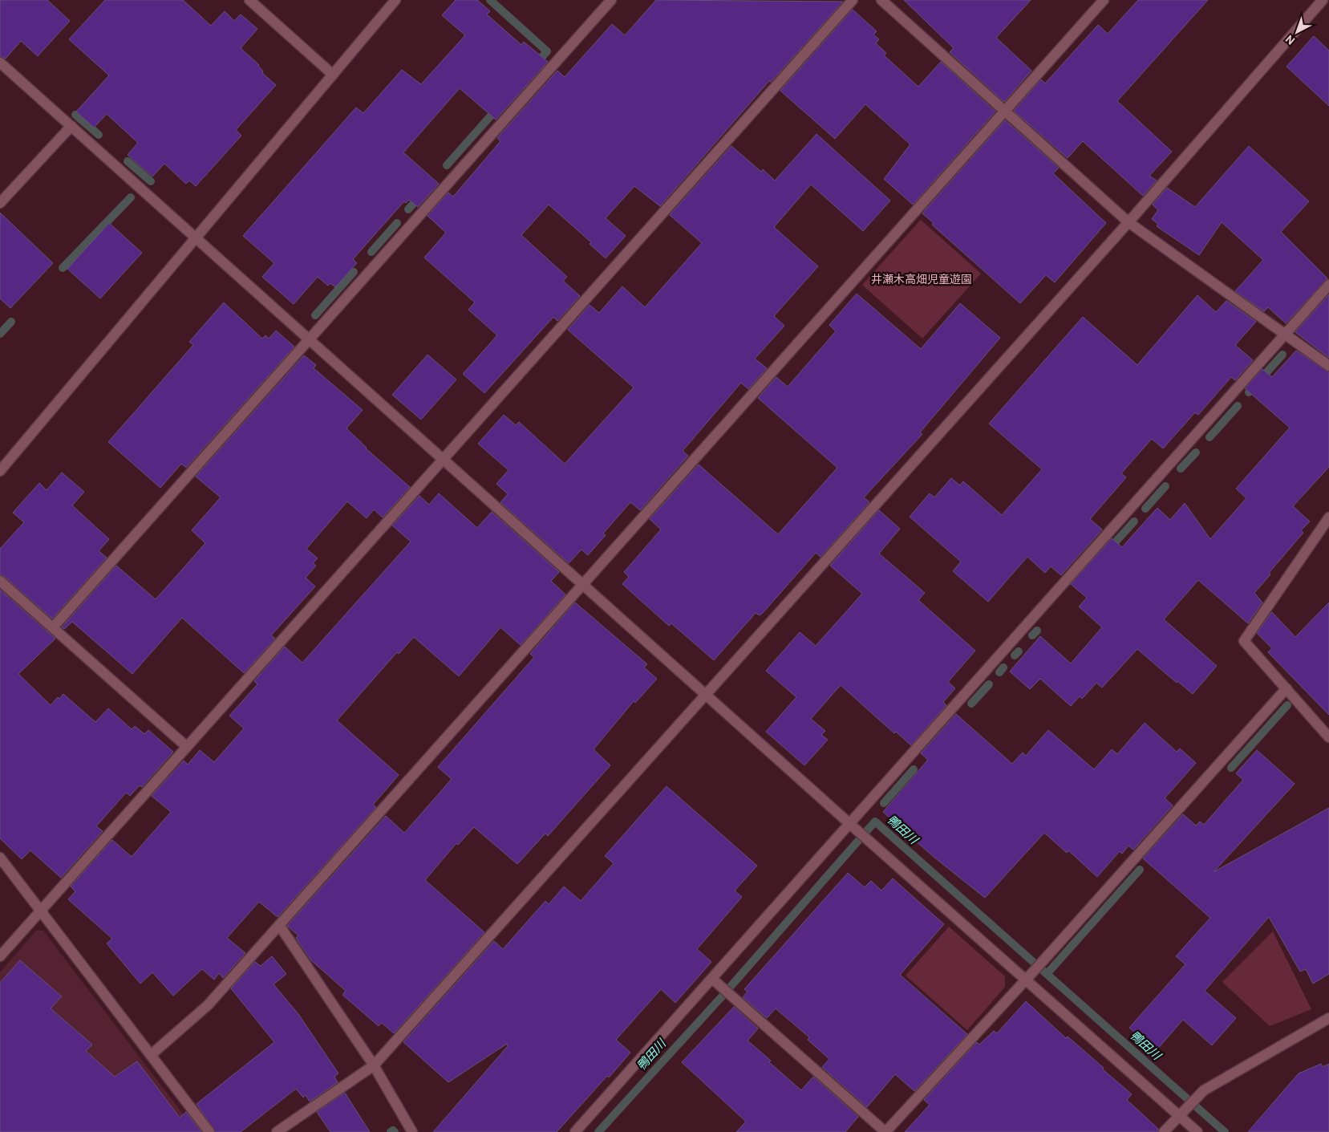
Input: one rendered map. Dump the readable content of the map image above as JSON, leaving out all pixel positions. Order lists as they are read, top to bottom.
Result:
{
  "water": ["鴨田川"],
  "parks": ["井瀬木高畑児童遊園"],
  "north": "bottom left"
}
